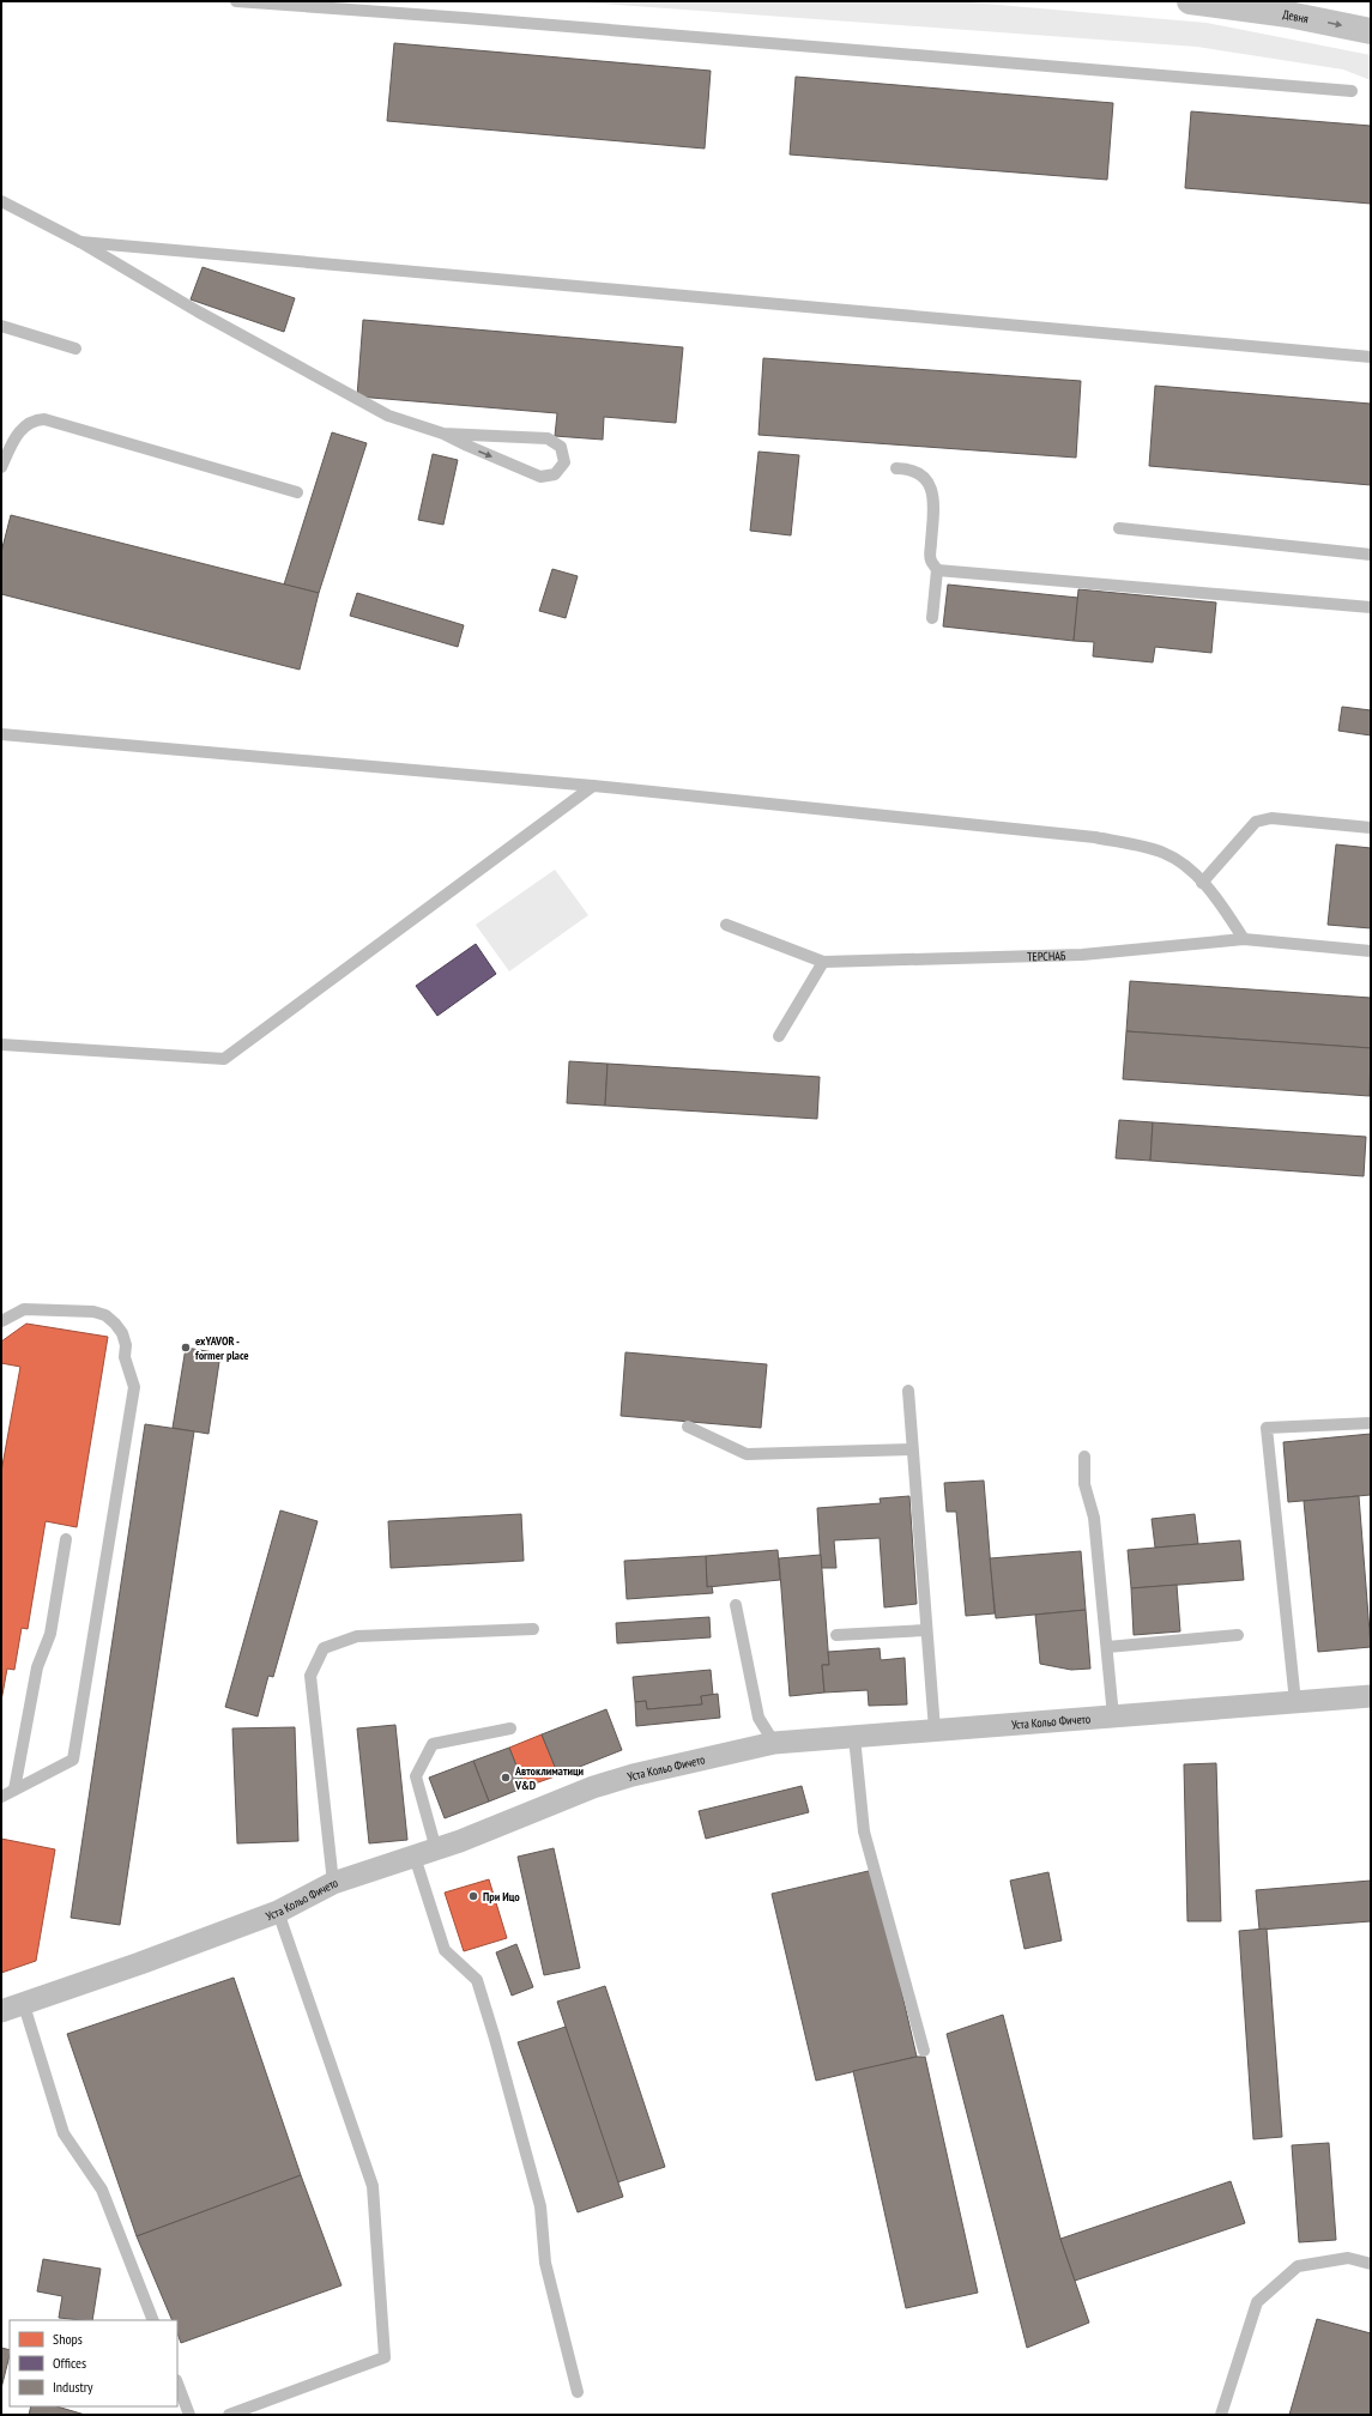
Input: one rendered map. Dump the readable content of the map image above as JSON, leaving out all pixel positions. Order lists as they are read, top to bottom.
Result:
{
  "streets": {
    "main road": ["Девня"],
    "street": ["Уста Кольо Фичето"],
    "lane": ["ТЕРСНАБ"]
  },
  "one_way": ["Девня"],
  "places": ["exYAVOR - former place", "Автоклиматици V&D", "При Ицо"],
  "legend": ["Shops", "Offices", "Industry"]
}
